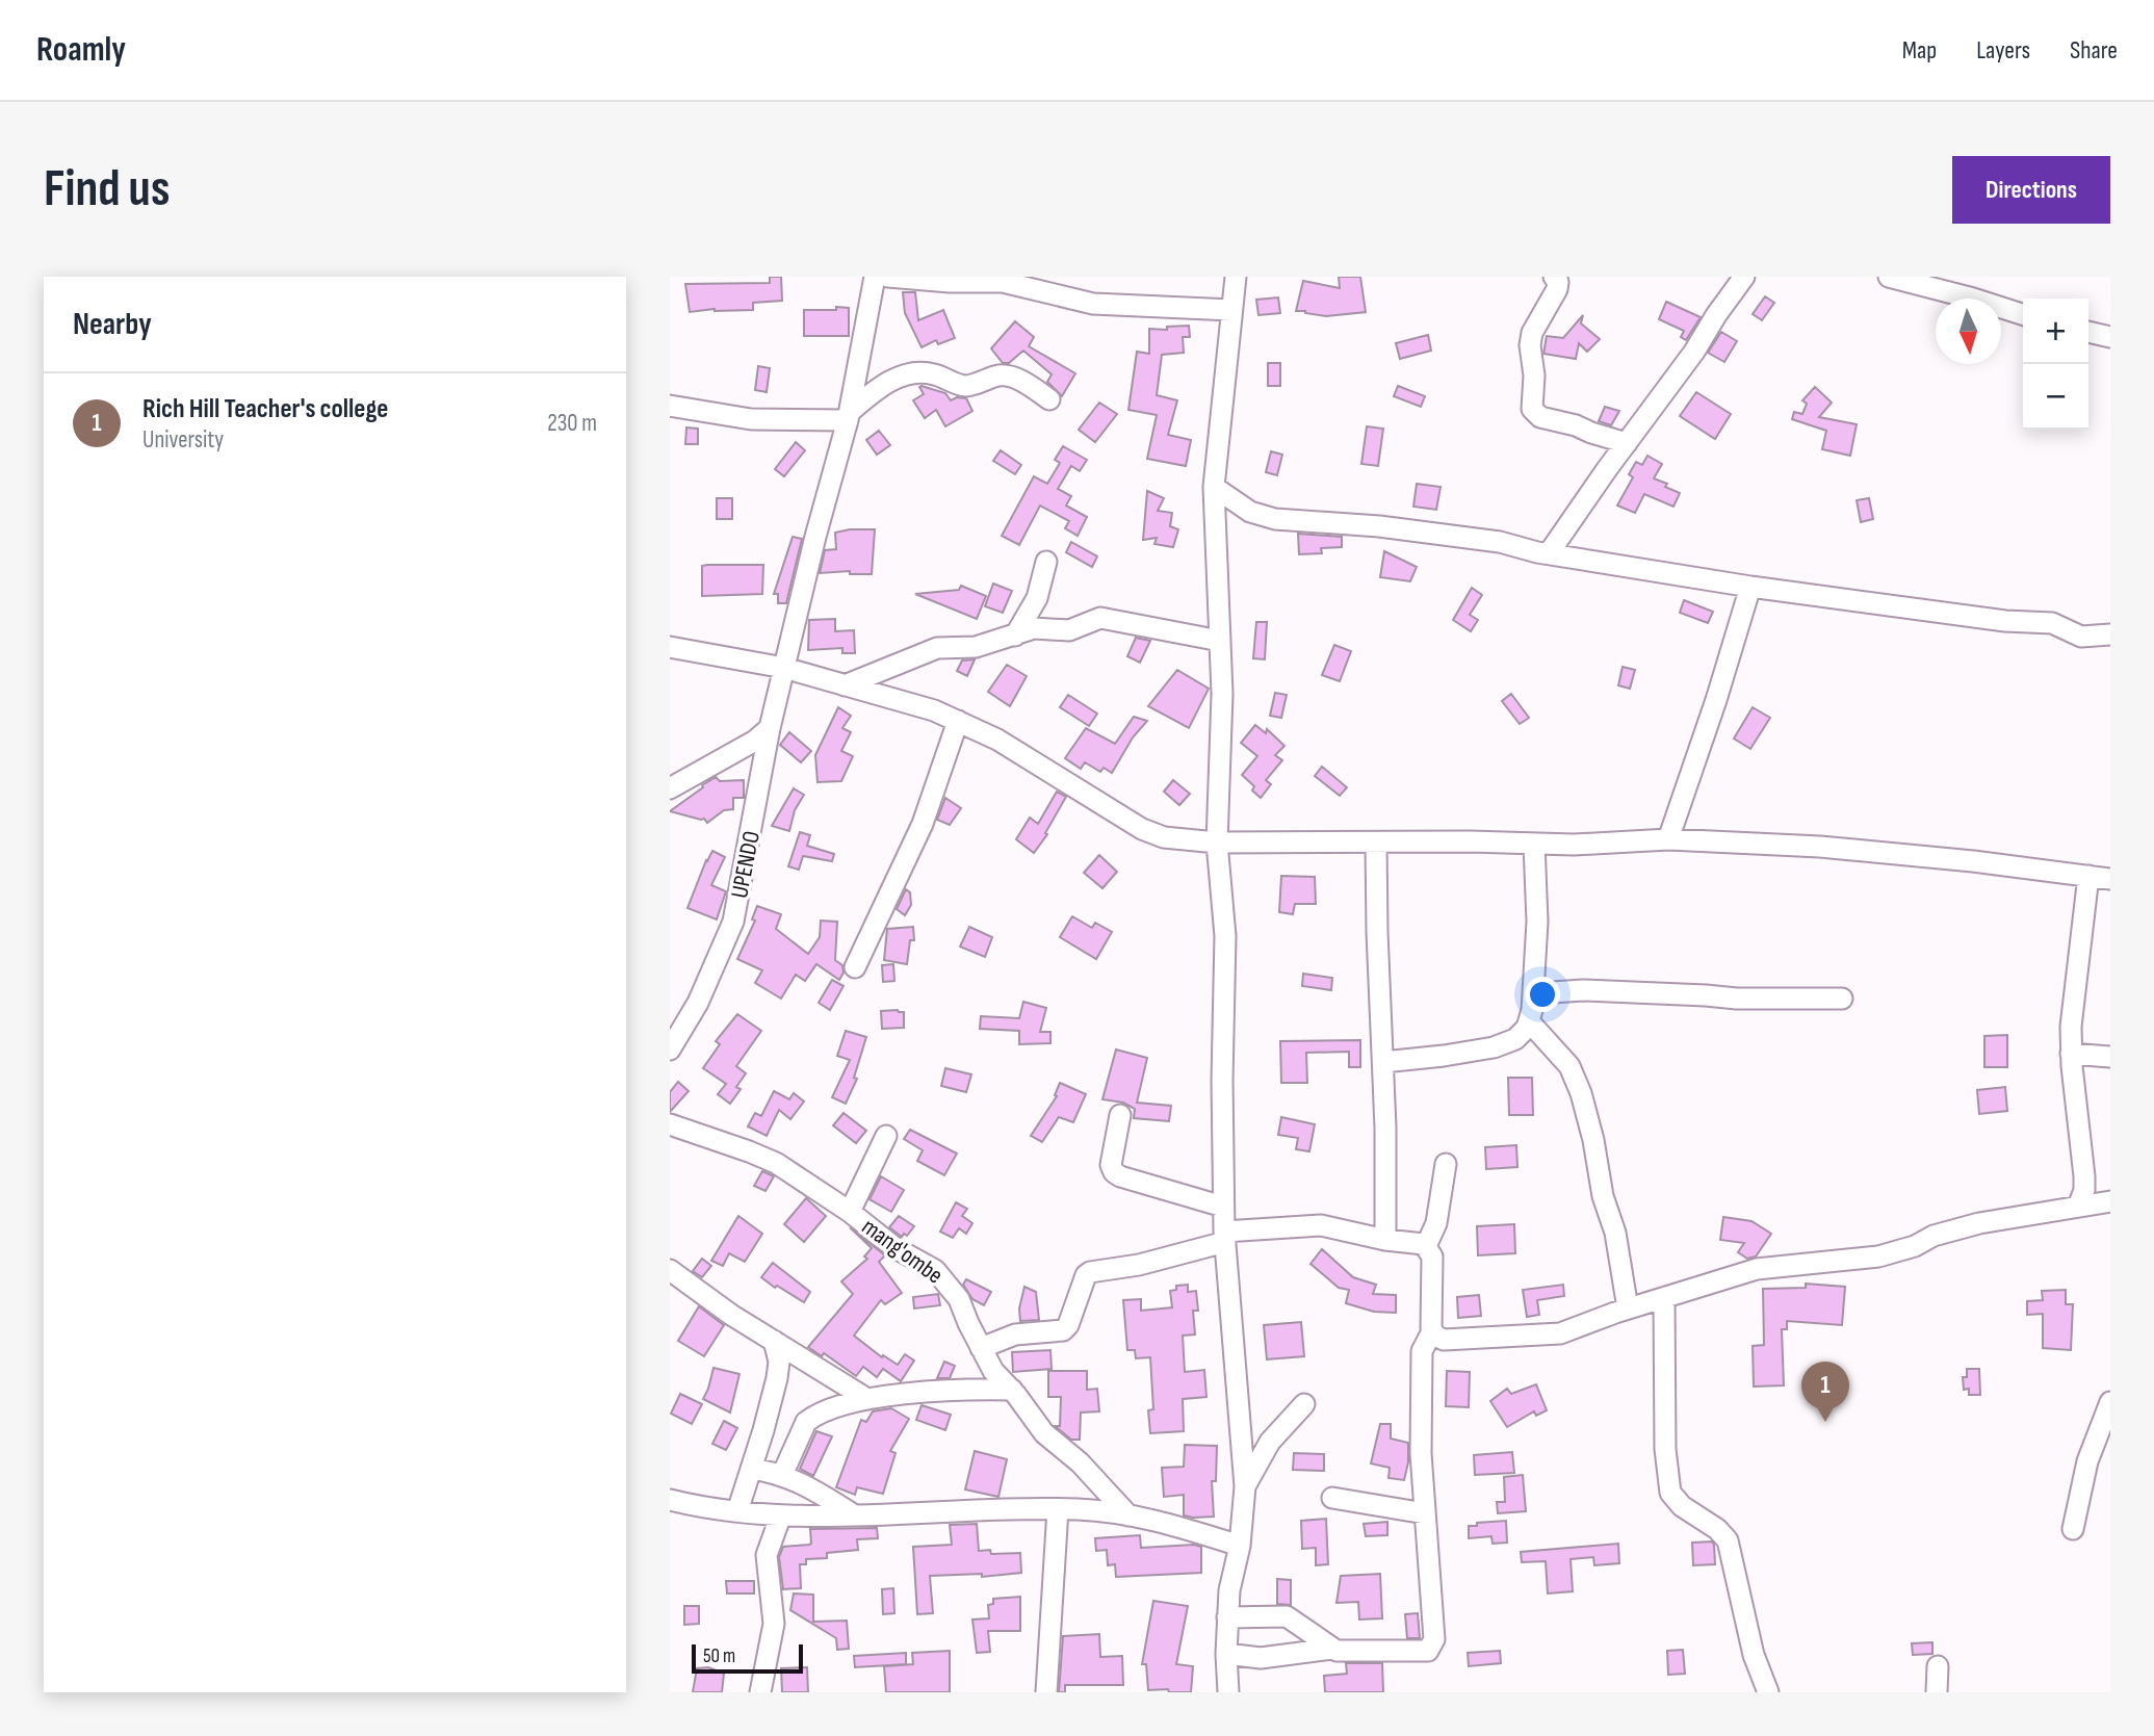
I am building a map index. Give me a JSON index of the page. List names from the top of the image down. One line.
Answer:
{"streets":{"street":["UPENDO","mang'ombe"]},"scale_bar":"50 m","north":"bottom","page":{"header":"Roamly","nav":["Map","Layers","Share"],"buttons":"Directions","title":"Find us","heading":"Nearby","map_buttons":["+","−"],"list":[{"mark":"1","name":"Rich Hill Teacher's college","note":"University","value":"230 m"}],"pins":"1","scale":"50 m"}}
